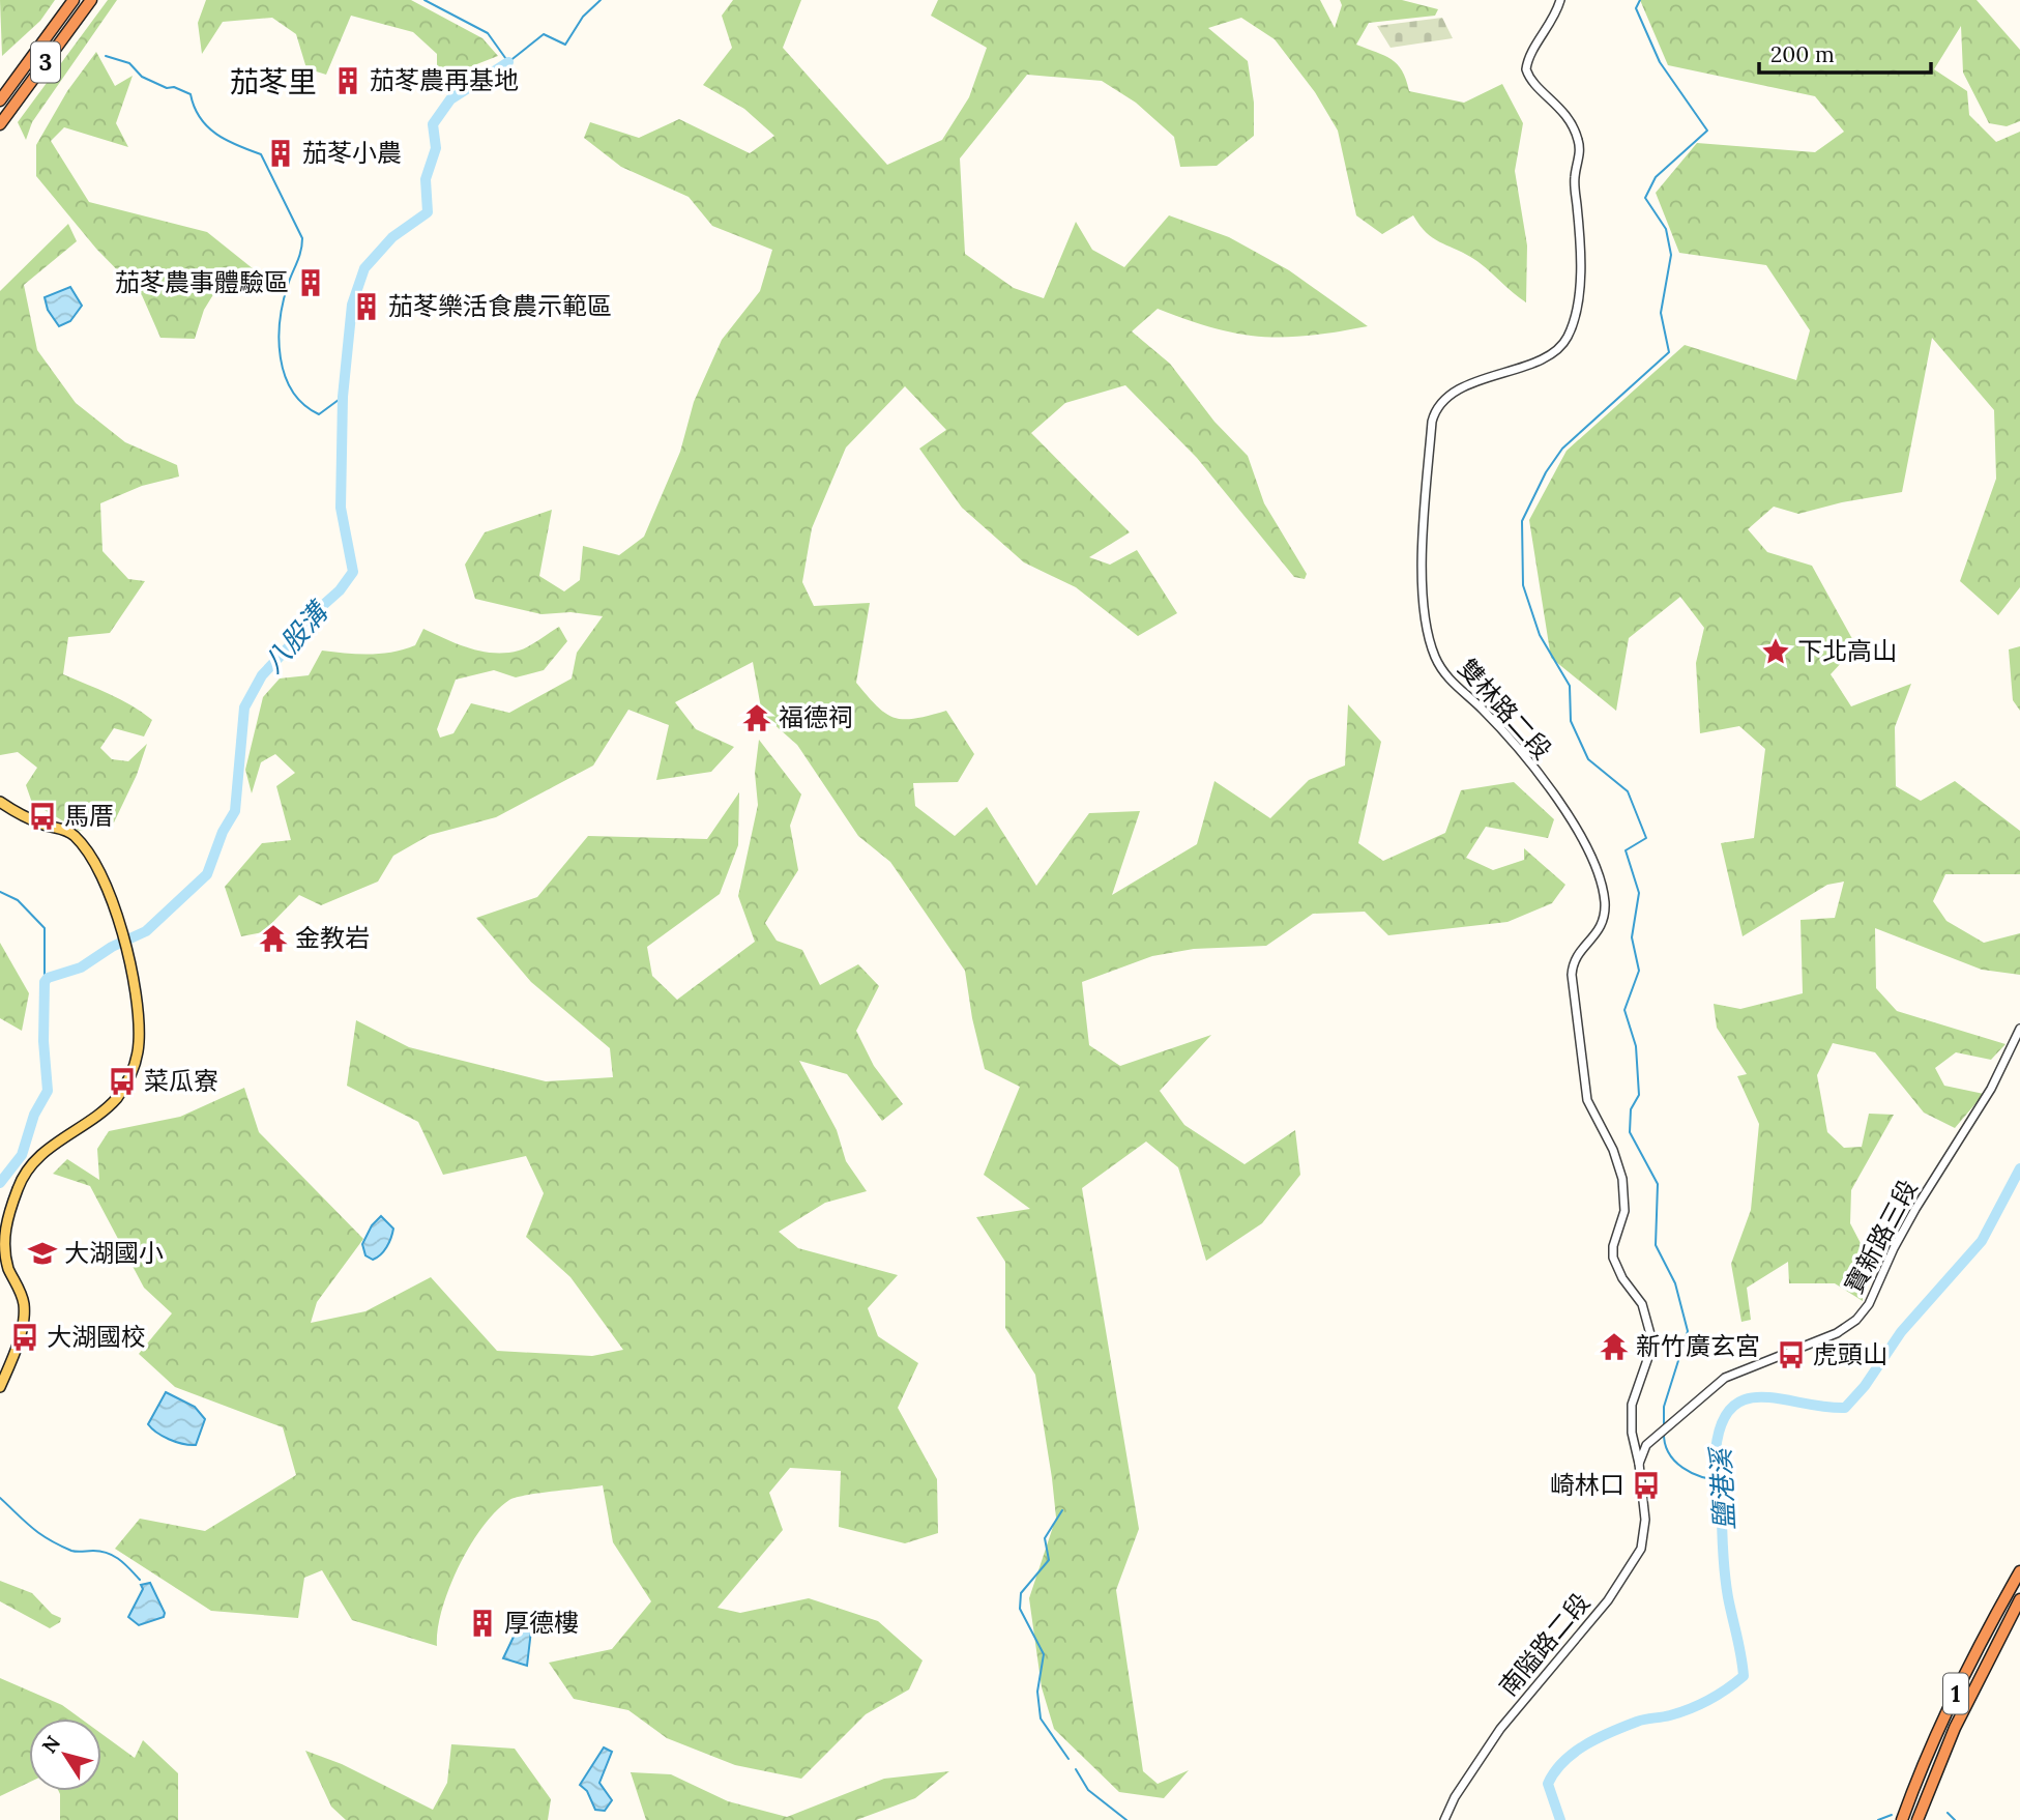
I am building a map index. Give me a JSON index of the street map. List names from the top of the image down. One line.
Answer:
{"streets":{"highway":["3","1"],"street":["雙林路二段","寶新路三段","南隘路二段"]},"crossings":[["雙林路二段","寶新路三段"],["雙林路二段","南隘路二段"],["寶新路三段","南隘路二段"]],"districts":["茄苳里"],"water":["八股溝","鹽港溪"],"places":{"building":["茄苳農再基地","茄苳小農","茄苳農事體驗區","茄苳樂活食農示範區","厚德樓"],"place":["下北高山"],"temple":["福德祠","金教岩","新竹廣玄宮"],"bus stop":["馬厝","菜瓜寮","大湖國校","虎頭山","崎林口"],"school or university":["大湖國小"]},"scale_bar":"200 m","north":"top left"}
